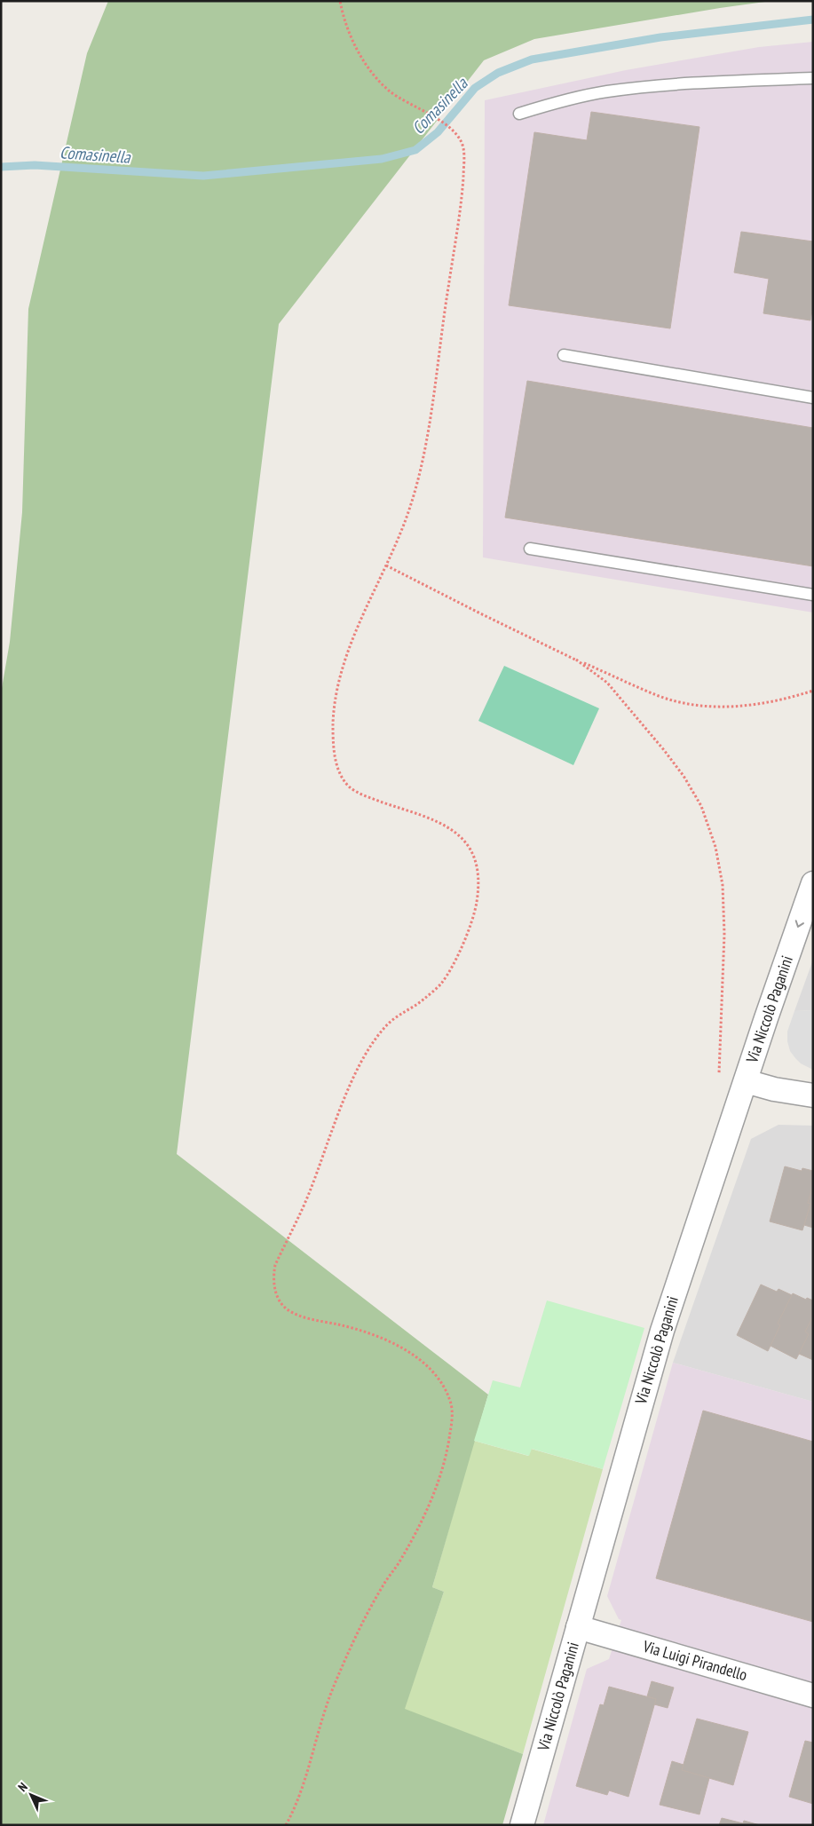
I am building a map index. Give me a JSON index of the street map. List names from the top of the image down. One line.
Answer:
{"streets":{"street":["Via Niccolò Paganini","Via Luigi Pirandello"]},"crossings":[["Via Niccolò Paganini","Via Luigi Pirandello"]],"water":["Comasinella"],"north":"top left"}
